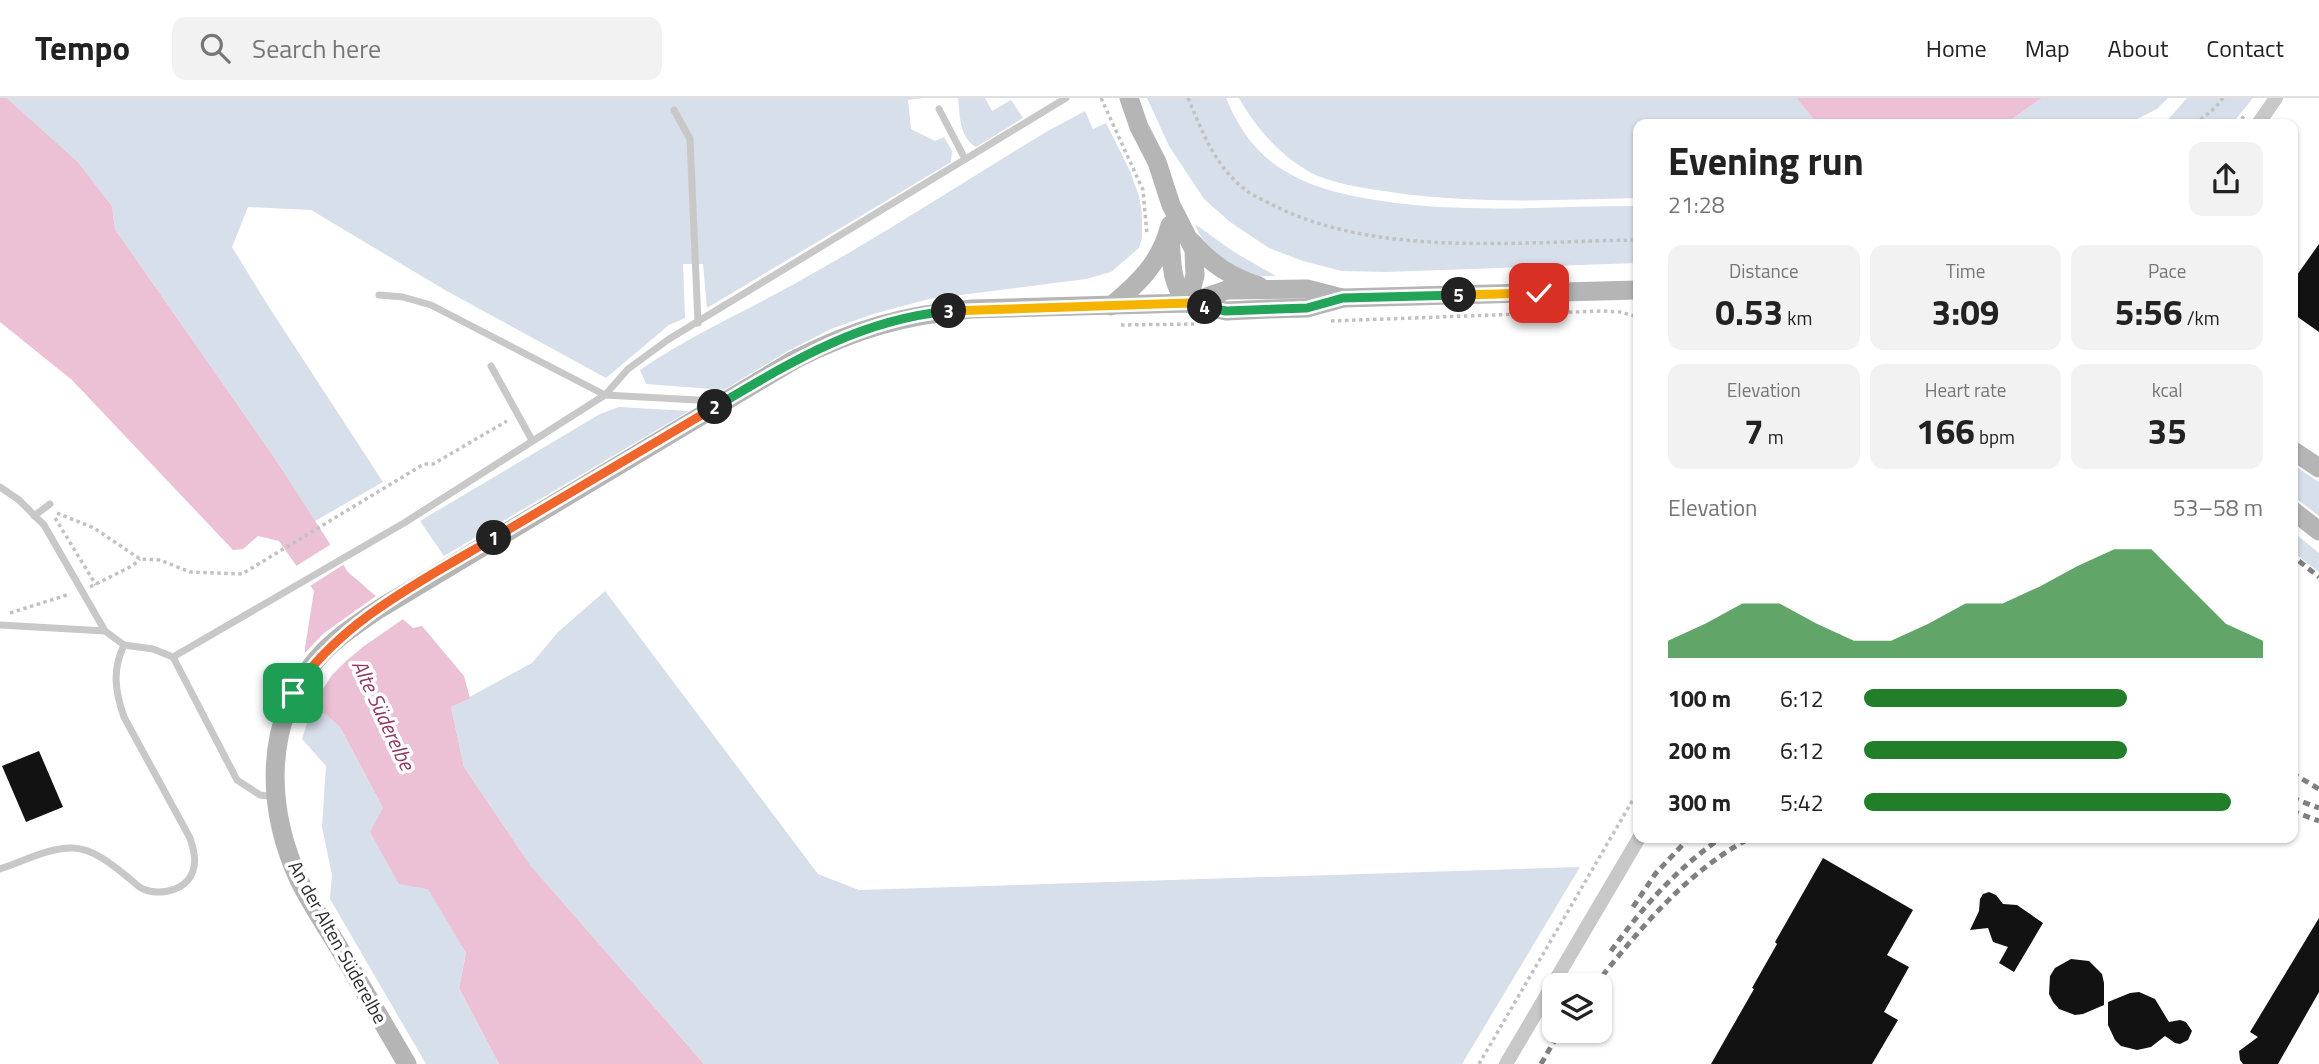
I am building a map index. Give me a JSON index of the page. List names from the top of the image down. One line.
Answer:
{"streets":{"main road":["An der Alten Süderelbe"]},"water":["Alte Süderelbe"],"page":{"header":"Tempo","search":"Search here","nav":["Home","Map","About","Contact"],"heading":["Evening run","21:28"],"stats":[["Distance","0.53 km"],["Time","3:09"],["Pace","5:56 /km"],["Elevation","7 m"],["Heart rate","166 bpm"],["kcal","35"]],"pins":["5","4","3","2","1"],"chart":["Elevation","53–58 m"],"list":[{"name":"100 m","note":"6:12"},{"name":"200 m","note":"6:12"},{"name":"300 m","note":"5:42"}]}}
